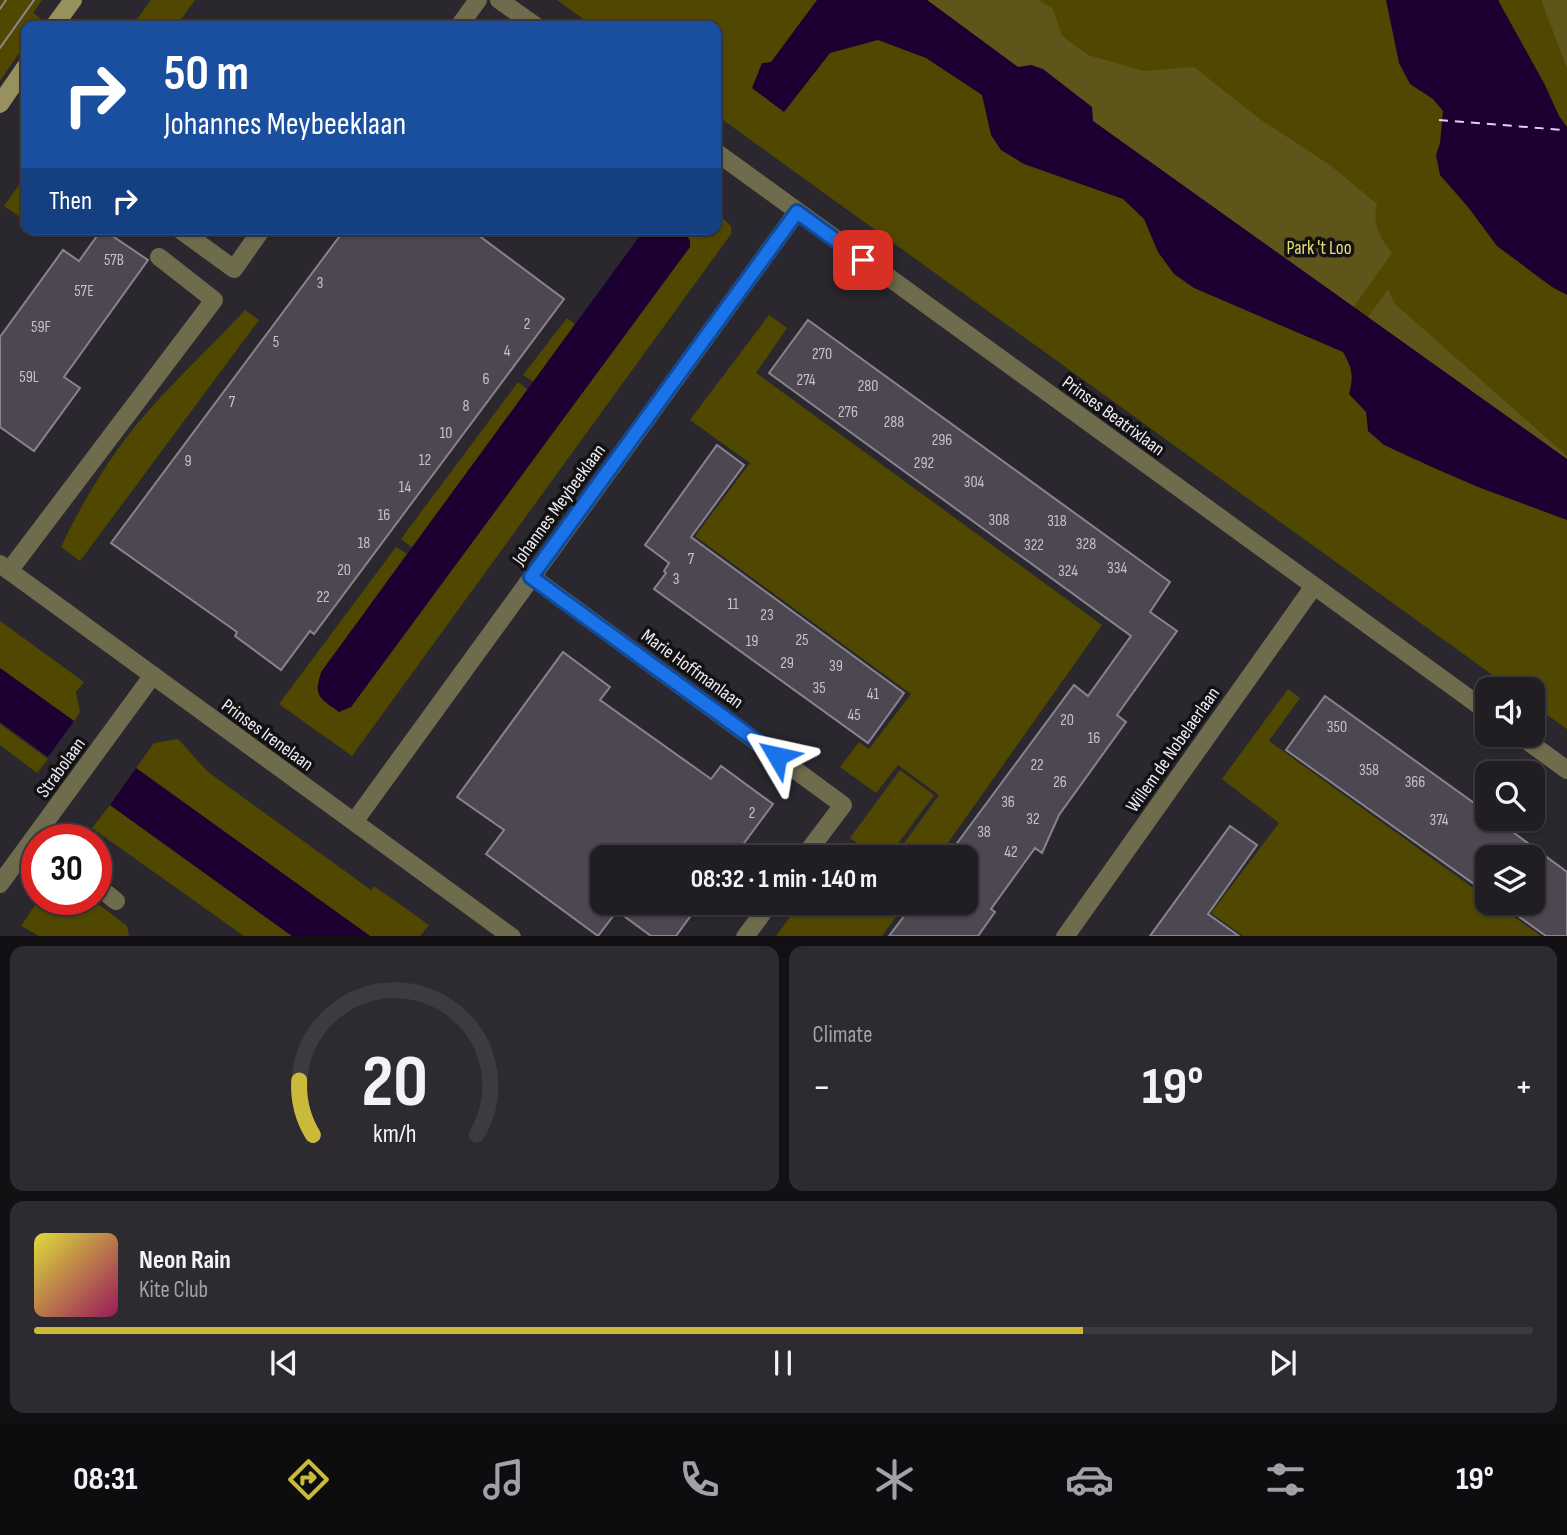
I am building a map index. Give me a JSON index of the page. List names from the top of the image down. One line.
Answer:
{"streets":{"street":["Prinses Beatrixlaan","Johannes Meybeeklaan","Marie Hoffmanlaan","Prinses Irenelaan","Willem de Nobelaerlaan","Strabolaan"]},"crossings":[["Prinses Beatrixlaan","Johannes Meybeeklaan"],["Prinses Beatrixlaan","Willem de Nobelaerlaan"],["Johannes Meybeeklaan","Marie Hoffmanlaan"],["Johannes Meybeeklaan","Prinses Irenelaan"],["Prinses Irenelaan","Strabolaan"]],"parks":["Park 't Loo"],"house_numbers":["57B","3","57E","2","59F","5","4","270","59L","6","274","280","7","8","276","288","10","296","12","9","292","304","14","16","308","318","18","328","322","7","334","20","324","3","22","11","23","25","19","29","39","35","41","45","20","350","16","22","358","26","366","36","2","32","374","38","42"],"page":{"turn":["50 m","Johannes Meybeeklaan"],"then":"Then","limit":"30","trip":"08:32 · 1 min · 140 m","tile":"Climate","heat":["−","19°","+"],"song":["Neon Rain","Kite Club"],"tabs":["08:31","19°"],"gauge":["20","km/h"]}}
